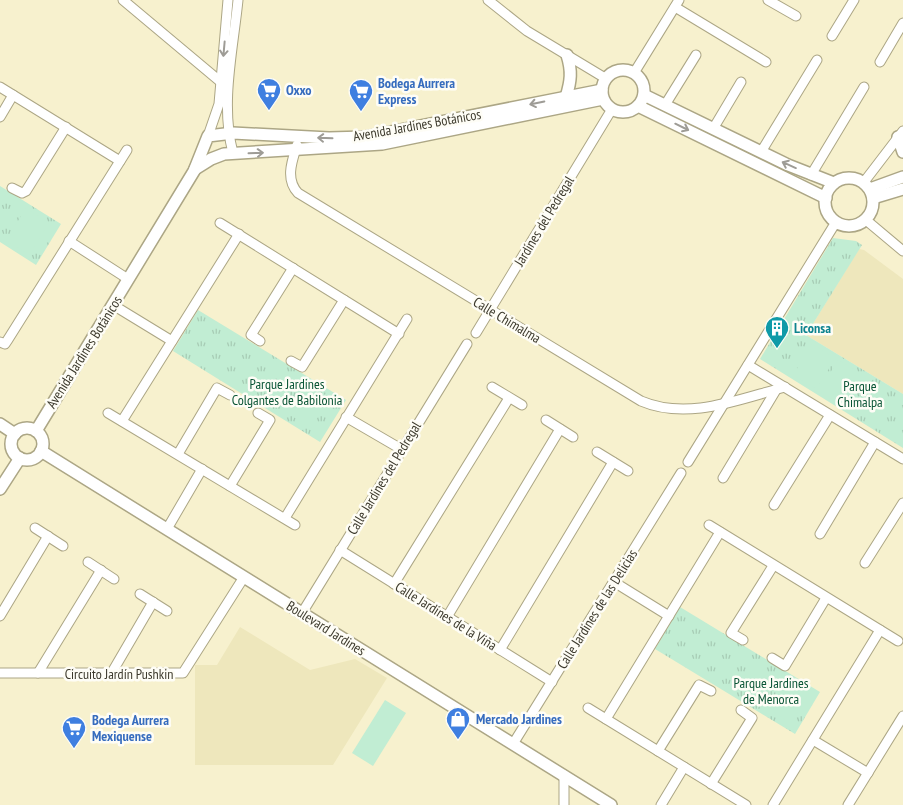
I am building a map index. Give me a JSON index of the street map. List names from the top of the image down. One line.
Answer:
{"streets":{"street":["Avenida Jardines Botánicos","Jardines del Pedregal","Calle Chimalma","Calle Jardines del Pedregal","Calle Jardines de las Delicias","Calle Jardines de la Viña","Boulevard Jardines","Circuito Jardín Pushkin"]},"crossings":[["Avenida Jardines Botánicos","Jardines del Pedregal"],["Avenida Jardines Botánicos","Calle Chimalma"],["Avenida Jardines Botánicos","Boulevard Jardines"],["Jardines del Pedregal","Calle Chimalma"],["Calle Jardines del Pedregal","Calle Jardines de la Viña"],["Calle Jardines del Pedregal","Boulevard Jardines"],["Calle Jardines de las Delicias","Calle Jardines de la Viña"],["Calle Jardines de las Delicias","Boulevard Jardines"],["Boulevard Jardines","Circuito Jardín Pushkin"]],"parks":["Parque Jardines Colgantes de Babilonia","Parque Chimalpa","Parque Jardines de Menorca"],"places":{"supermarket":["Oxxo","Bodega Aurrera Express","Bodega Aurrera Mexiquense"],"building":["Liconsa"],"shop":["Mercado Jardines"]}}
